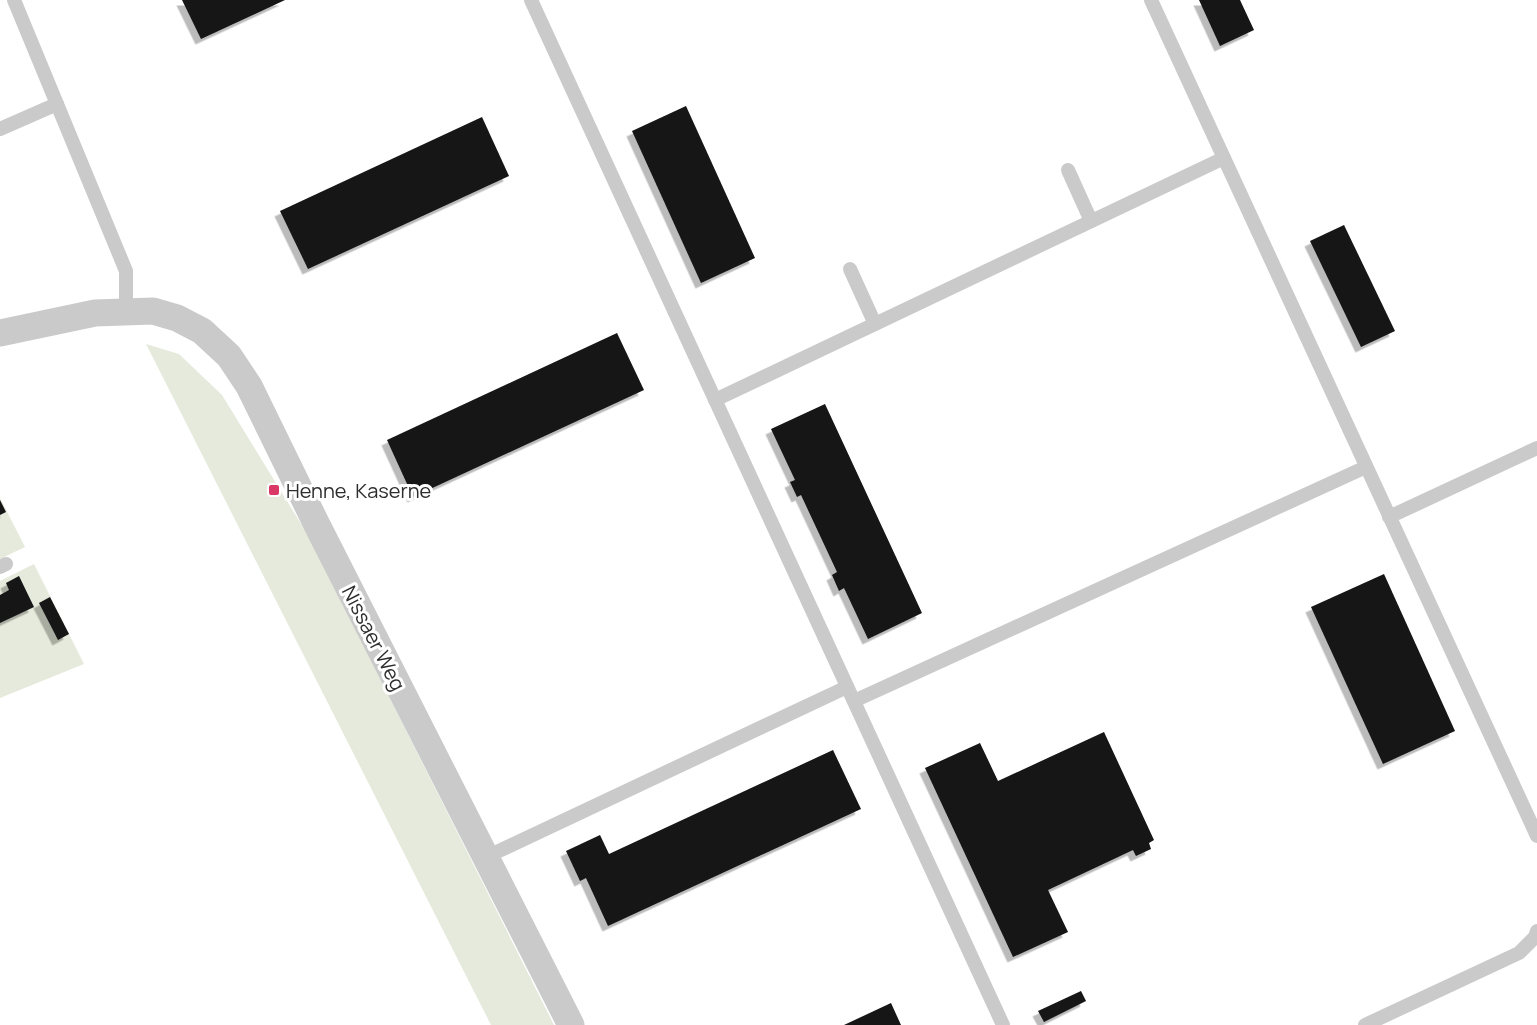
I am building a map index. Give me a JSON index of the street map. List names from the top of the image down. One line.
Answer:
{"streets":{"street":["Nissaer Weg"]},"places":{"transit":["Henne, Kaserne"]}}
